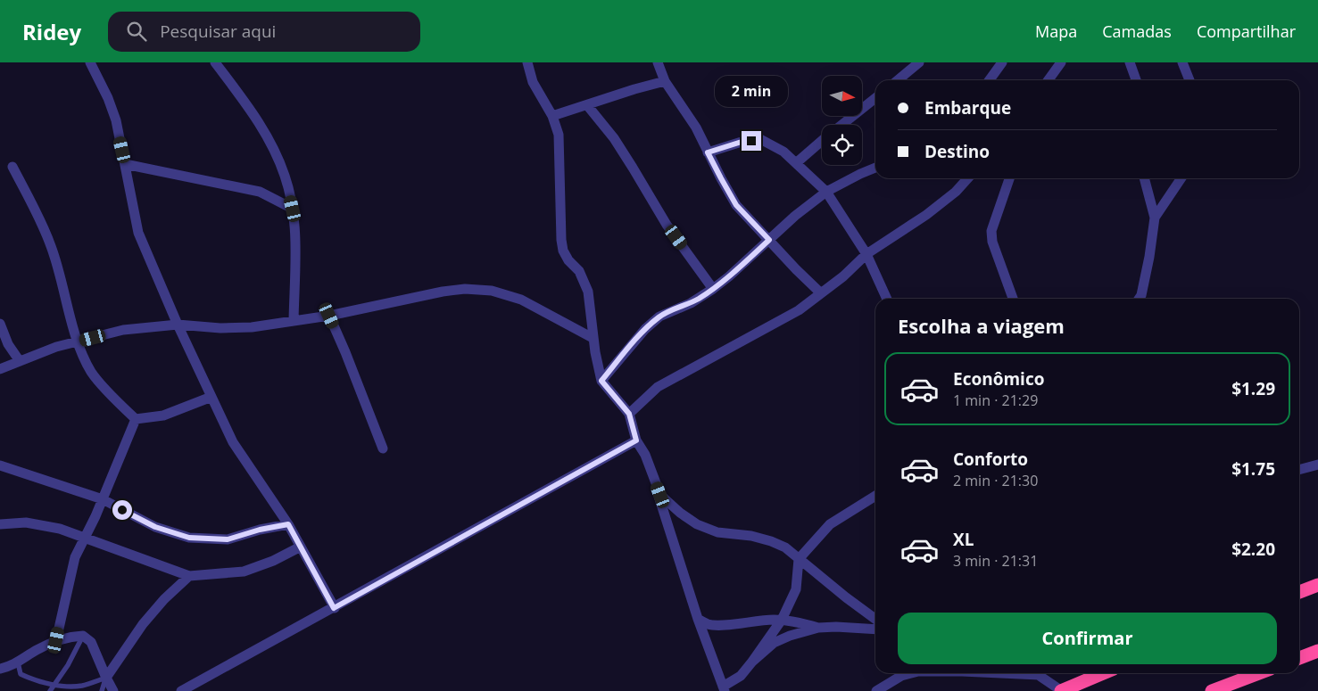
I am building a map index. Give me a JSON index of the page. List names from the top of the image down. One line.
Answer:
{"north":"right","page":{"header":"Ridey","search":"Pesquisar aqui","nav":["Mapa","Camadas","Compartilhar"],"bubble":"2 min","banner":["Embarque","Destino"],"heading":"Escolha a viagem","list":[{"name":"Econômico","note":"1 min · 21:29","value":"$1.29"},{"name":"Conforto","note":"2 min · 21:30","value":"$1.75"},{"name":"XL","note":"3 min · 21:31","value":"$2.20"}],"buttons":"Confirmar"}}
